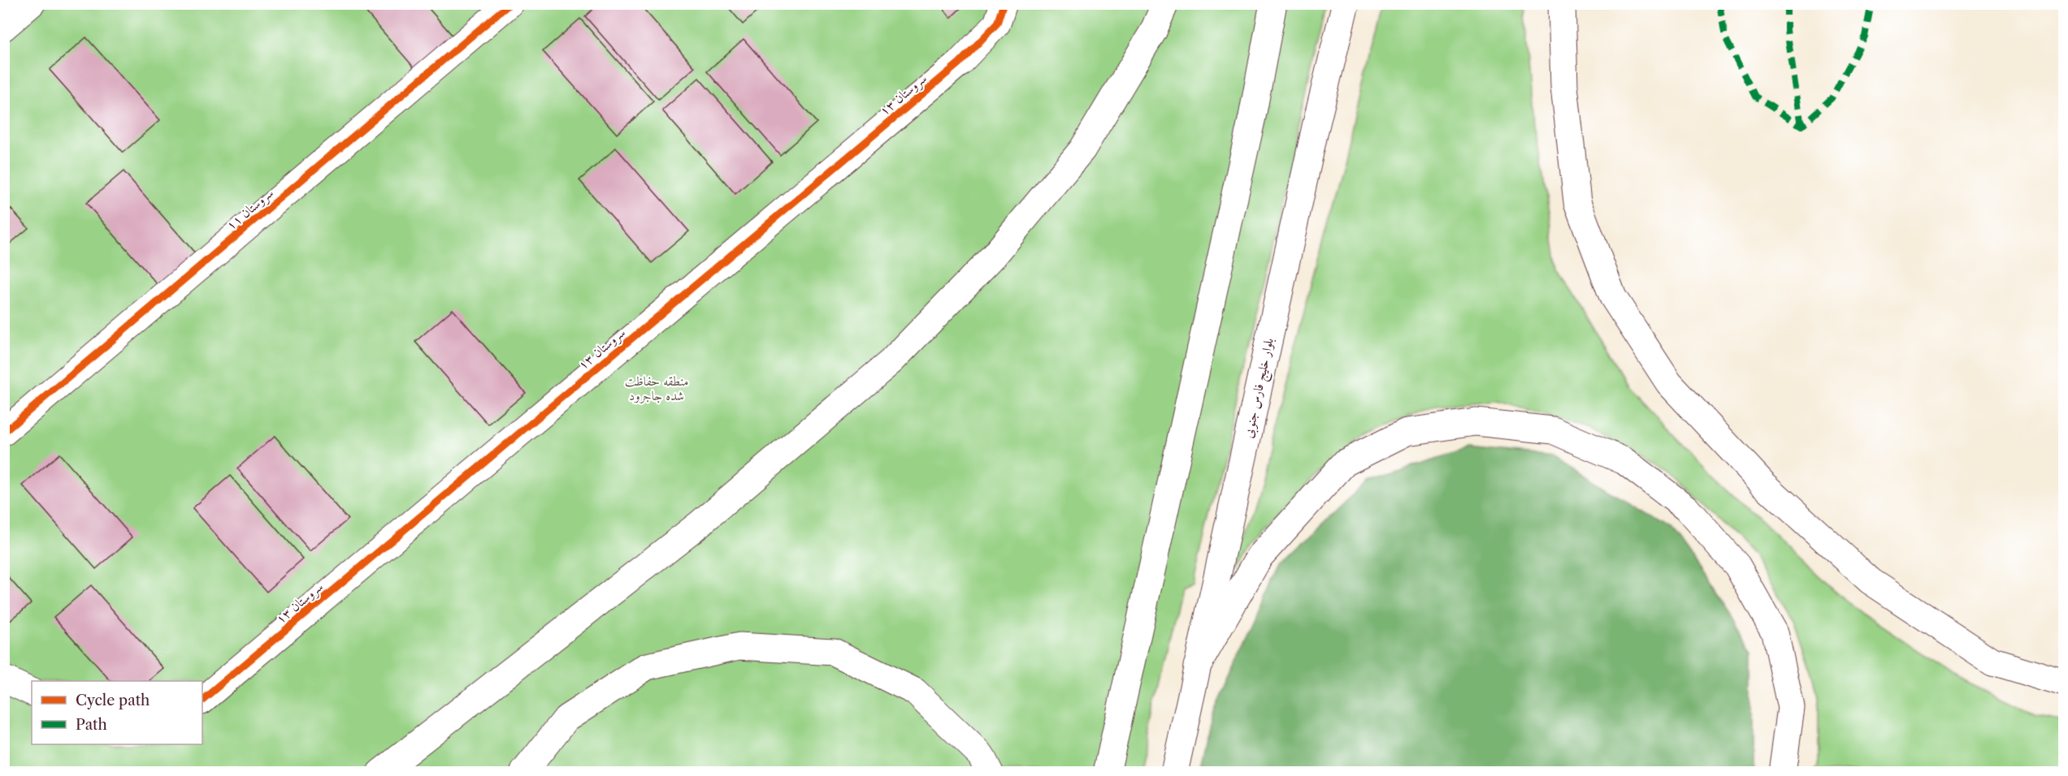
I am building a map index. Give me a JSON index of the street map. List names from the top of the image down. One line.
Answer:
{"streets":{"main road":["سروستان ۱۳","سروستان ۱۱","بلوار خلیج فارس جنوبی"]},"parks":["منطقه حفاظت شده جاجرود"],"legend":["Cycle path","Path"]}
